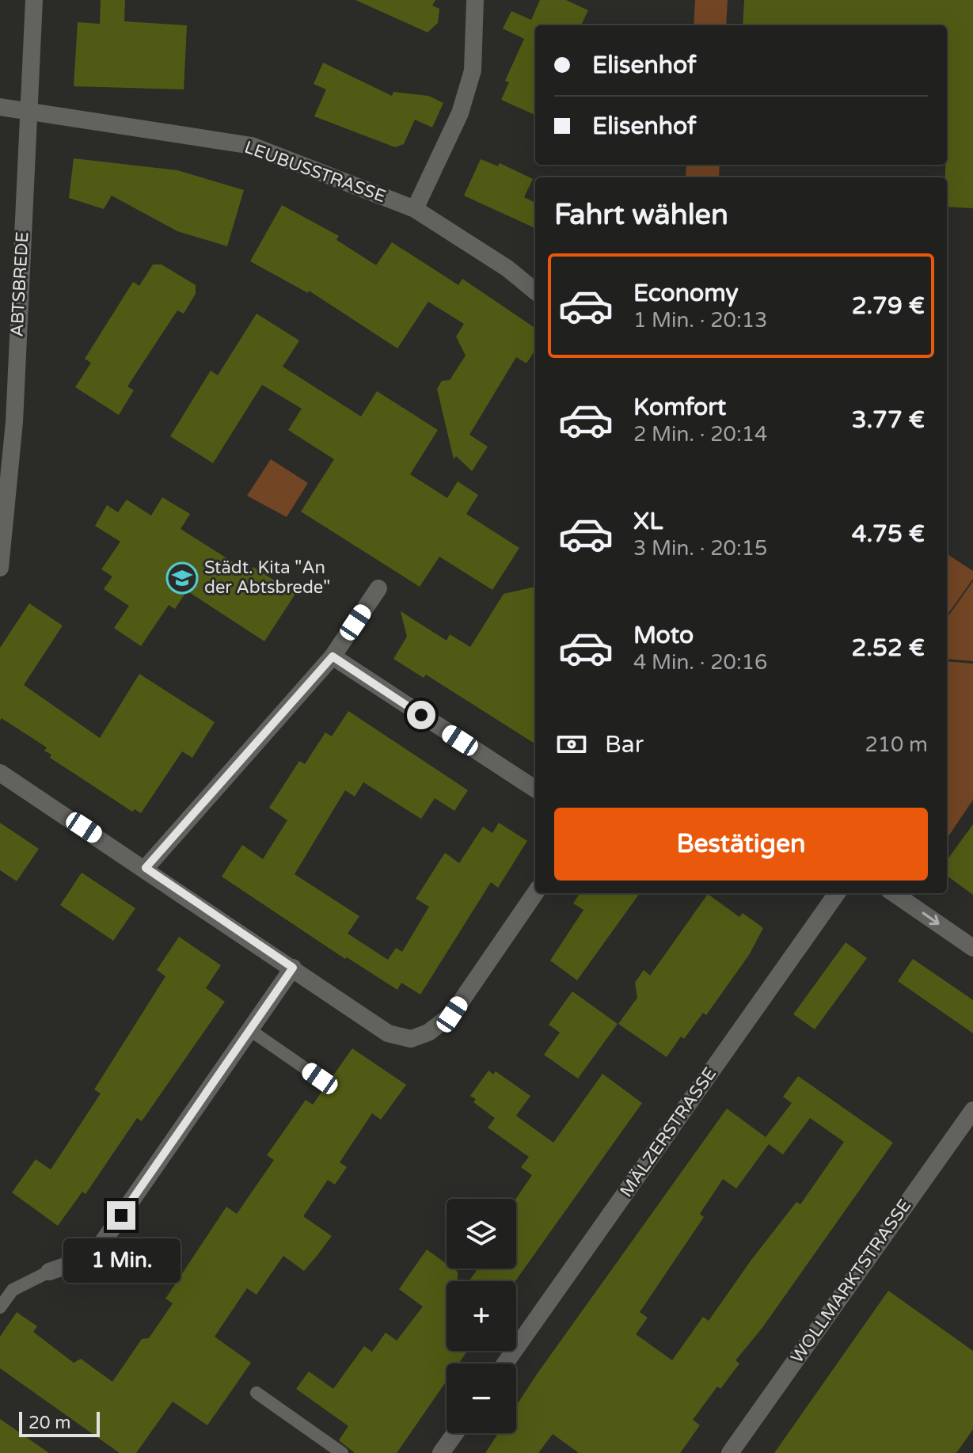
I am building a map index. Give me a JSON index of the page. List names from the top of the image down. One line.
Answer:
{"streets":{"street":["LEUBUSSTRASSE","ABTSBREDE","MÄLZERSTRASSE","WOLLMARKTSTRASSE"]},"crossings":[["LEUBUSSTRASSE","ABTSBREDE"]],"places":{"school or university":["Städt. Kita \"An der Abtsbrede\""]},"scale_bar":"20 m","page":{"banner":["Elisenhof","Elisenhof"],"heading":"Fahrt wählen","list":[{"name":"Economy","note":"1 Min. · 20:13","value":"2.79 €"},{"name":"Komfort","note":"2 Min. · 20:14","value":"3.77 €"},{"name":"XL","note":"3 Min. · 20:15","value":"4.75 €"},{"name":"Moto","note":"4 Min. · 20:16","value":"2.52 €"}],"pay":["Bar","210 m"],"buttons":"Bestätigen","map_buttons":["+","−"],"bubble":"1 Min.","scale":"20 m"}}
